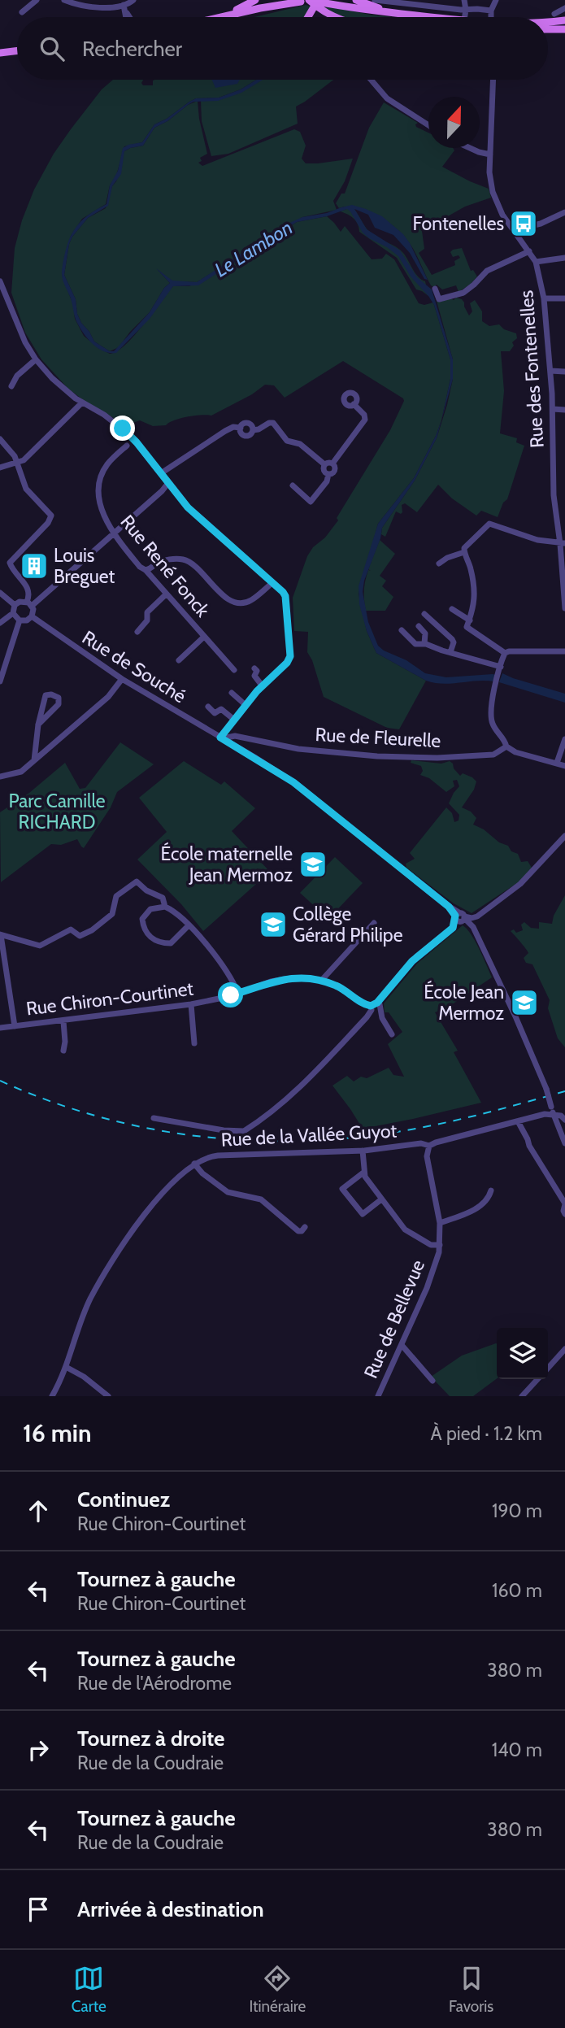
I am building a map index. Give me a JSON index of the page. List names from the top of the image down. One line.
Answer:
{"streets":{"street":["Rue des Fontenelles","Rue René Fonck","Rue de Souché","Rue de Fleurelle","Rue Chiron-Courtinet","Rue de la Vallée Guyot","Rue de Bellevue"]},"crossings":[["Rue de Souché","Rue de Fleurelle"],["Rue de la Vallée Guyot","Rue de Bellevue"]],"water":["Le Lambon"],"parks":["Parc Camille RICHARD"],"places":{"bus stop":["Fontenelles"],"building":["Louis Breguet"],"school or university":["École maternelle Jean Mermoz","Collège Gérard Philipe","École Jean Mermoz"]},"north":"top","page":{"search":"Rechercher","heading":["16 min","À pied · 1.2 km"],"list":[["Continuez","Rue Chiron-Courtinet","190 m"],["Tournez à gauche","Rue Chiron-Courtinet","160 m"],["Tournez à gauche","Rue de l'Aérodrome","380 m"],["Tournez à droite","Rue de la Coudraie","140 m"],["Tournez à gauche","Rue de la Coudraie","380 m"],"Arrivée à destination"],"nav":["Carte","Itinéraire","Favoris"]}}
